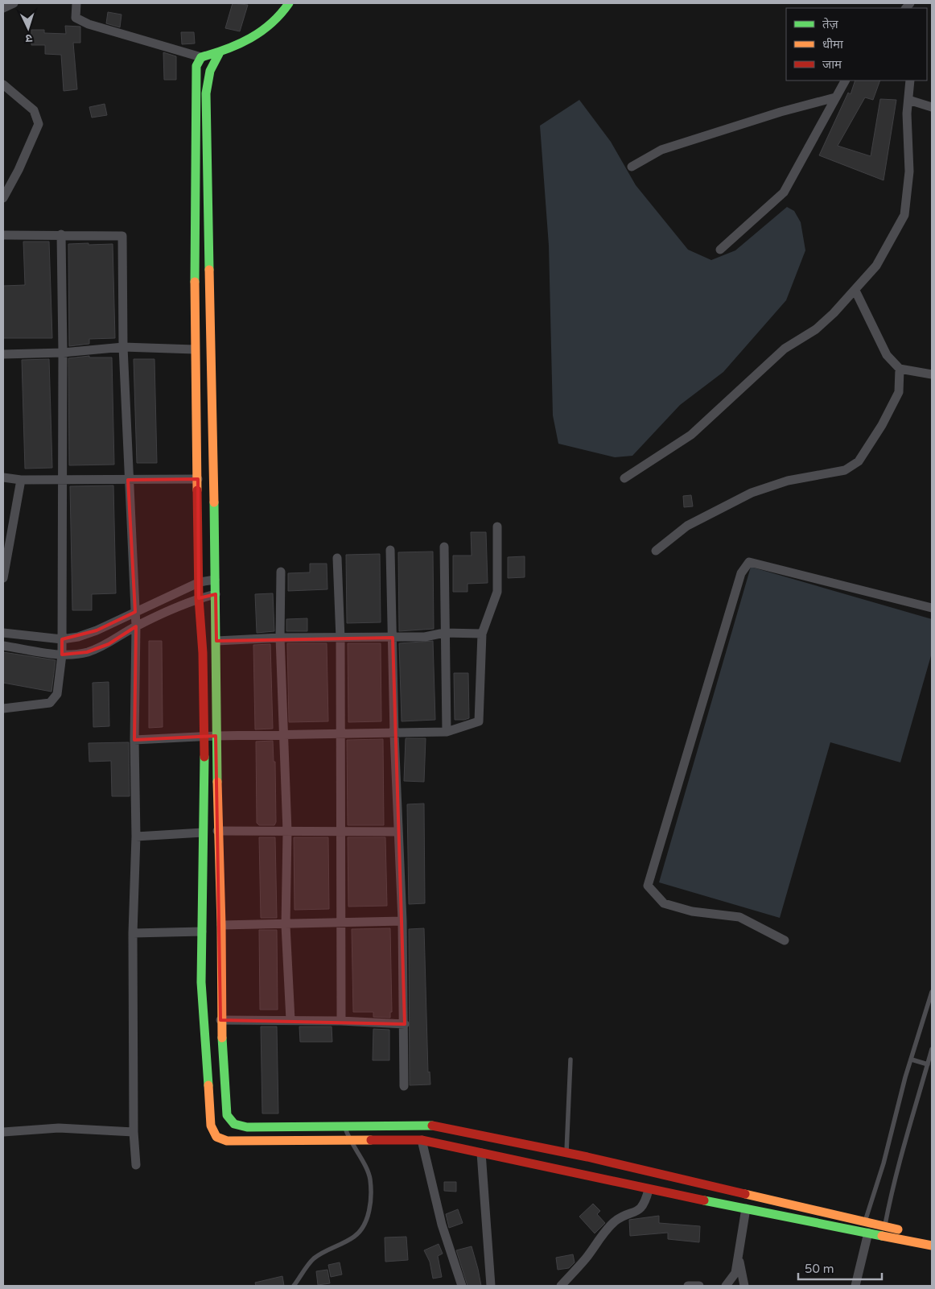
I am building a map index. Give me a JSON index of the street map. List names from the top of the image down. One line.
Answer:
{"legend":["तेज़","धीमा","जाम"],"scale_bar":"50 m","north":"bottom"}
